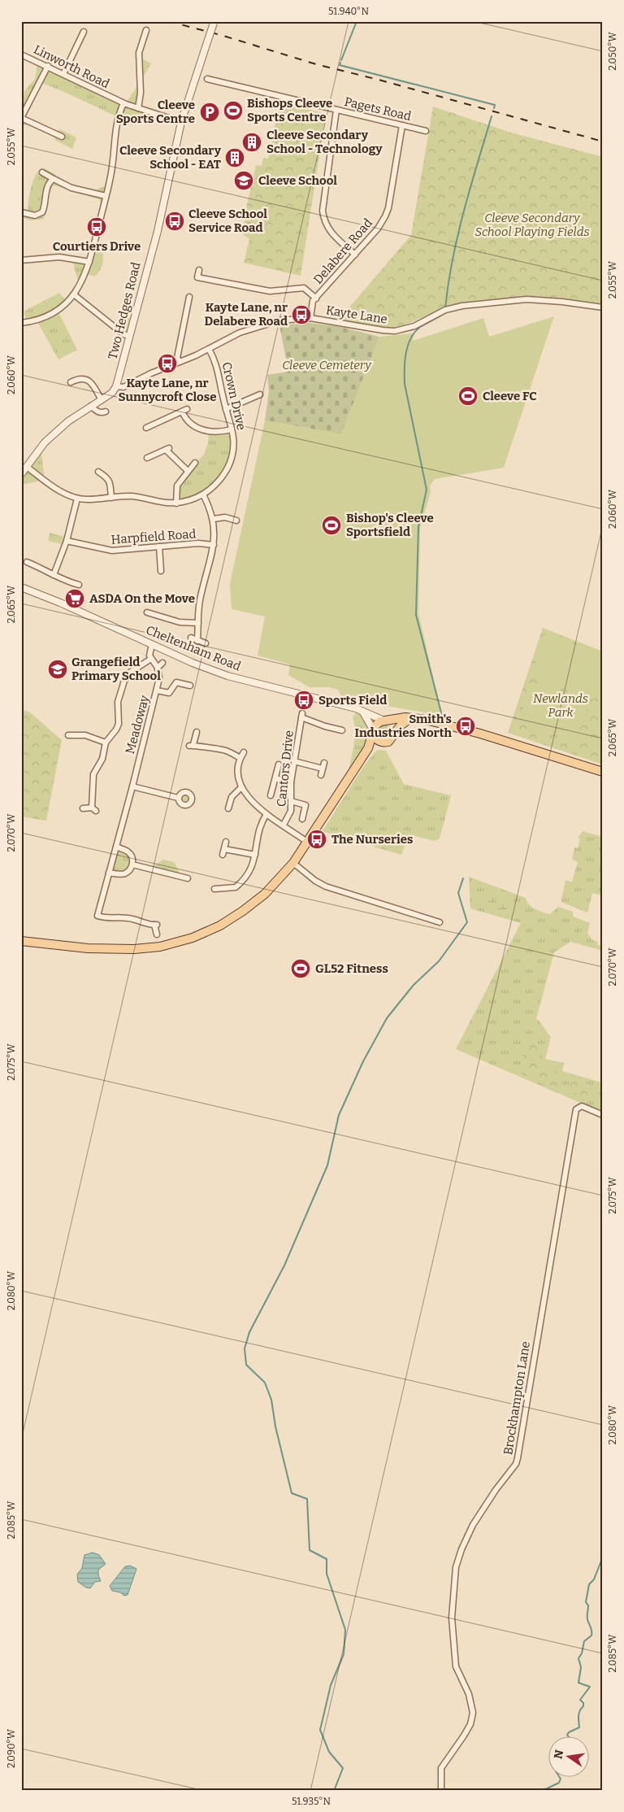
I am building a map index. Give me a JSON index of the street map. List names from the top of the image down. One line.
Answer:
{"streets":{"street":["Linworth Road","Pagets Road","Delabere Road","Two Hedges Road","Kayte Lane","Crown Drive","Harpfield Road","Cheltenham Road","Meadoway","Cantors Drive","Brockhampton Lane"]},"crossings":[["Linworth Road","Two Hedges Road"],["Pagets Road","Delabere Road"],["Delabere Road","Kayte Lane"],["Two Hedges Road","Kayte Lane"],["Kayte Lane","Crown Drive"]],"parks":["Cleeve Secondary School Playing Fields","Cleeve Cemetery","Newlands Park"],"places":{"sports":["Bishops Cleeve Sports Centre","Cleeve FC","Bishop's Cleeve Sportsfield","GL52 Fitness"],"parking":["Cleeve Sports Centre"],"building":["Cleeve Secondary School - Technology","Cleeve Secondary School - EAT"],"school or university":["Cleeve School","Grangefield Primary School"],"bus stop":["Cleeve School Service Road","Courtiers Drive","Kayte Lane, nr Delabere Road","Kayte Lane, nr Sunnycroft Close","Sports Field","Smith's Industries North","The Nurseries"],"supermarket":["ASDA On the Move"]},"north":"left","coordinates":["51.940°N","2.050°W","2.055°W","2.060°W","2.065°W","2.070°W","2.075°W","2.080°W","2.085°W","2.090°W","51.935°N"]}
